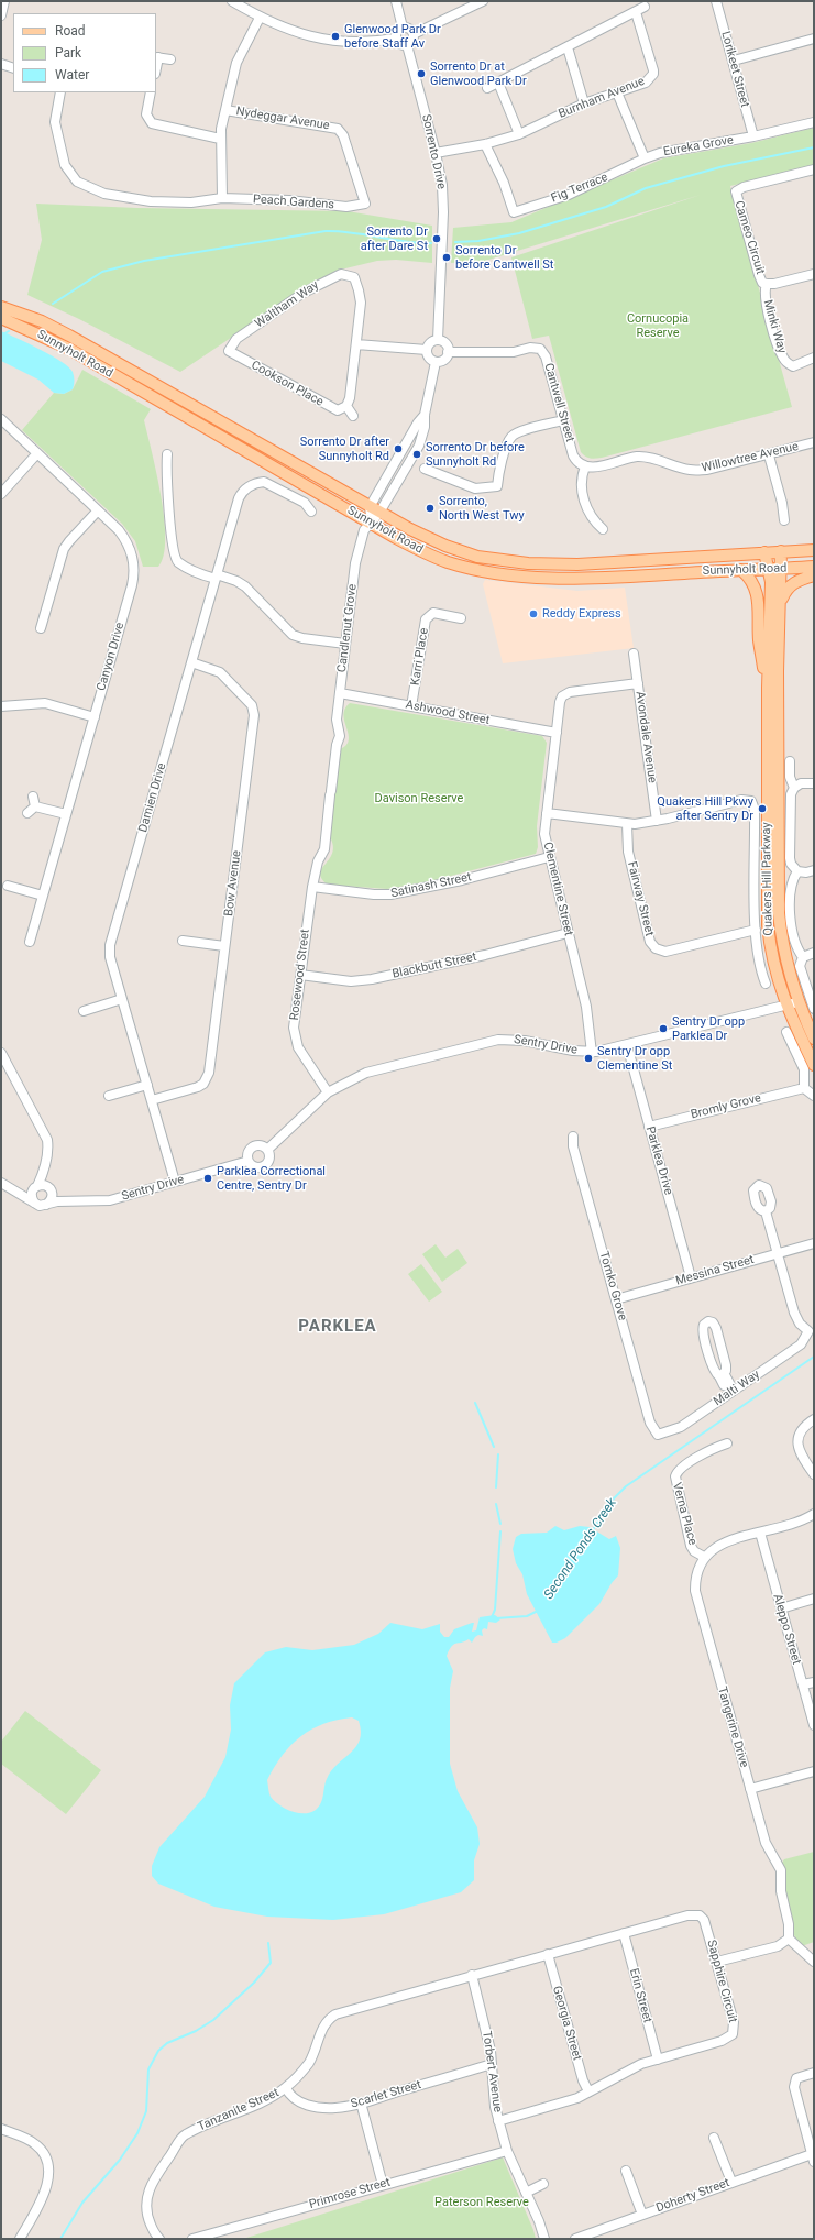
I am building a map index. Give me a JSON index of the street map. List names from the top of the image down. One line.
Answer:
{"streets":{"main road":["Sunnyholt Road","Quakers Hill Parkway"],"street":["Lorikeet Street","Burnham Avenue","Nydeggar Avenue","Eureka Grove","Sorrento Drive","Fig Terrace","Peach Gardens","Cameo Circuit","Waltham Way","Minki Way","Cookson Place","Cantwell Street","Willowtree Avenue","Candlenut Grove","Canyon Drive","Karri Place","Ashwood Street","Avondale Avenue","Damien Drive","Bow Avenue","Satinash Street","Clementine Street","Fairway Street","Blackbutt Street","Rosewood Street","Sentry Drive","Bromly Grove","Parklea Drive","Messina Street","Tomko Grove","Malti Way","Verna Place","Aleppo Street","Tangerine Drive","Sapphire Circuit","Erin Street","Georgia Street","Torbert Avenue","Scarlet Street","Tanzanite Street","Primrose Street","Doherty Street"]},"crossings":[["Lorikeet Street","Eureka Grove"],["Burnham Avenue","Sorrento Drive"],["Burnham Avenue","Fig Terrace"],["Nydeggar Avenue","Peach Gardens"],["Eureka Grove","Fig Terrace"],["Sorrento Drive","Cantwell Street"],["Cameo Circuit","Minki Way"],["Waltham Way","Cookson Place"],["Sunnyholt Road","Candlenut Grove"],["Sunnyholt Road","Quakers Hill Parkway"],["Cantwell Street","Willowtree Avenue"],["Candlenut Grove","Ashwood Street"],["Candlenut Grove","Rosewood Street"],["Karri Place","Ashwood Street"],["Ashwood Street","Clementine Street"],["Avondale Avenue","Clementine Street"],["Damien Drive","Bow Avenue"],["Damien Drive","Sentry Drive"],["Quakers Hill Parkway","Sentry Drive"],["Satinash Street","Clementine Street"],["Satinash Street","Rosewood Street"],["Clementine Street","Blackbutt Street"],["Clementine Street","Sentry Drive"],["Blackbutt Street","Rosewood Street"],["Rosewood Street","Sentry Drive"],["Sentry Drive","Parklea Drive"],["Bromly Grove","Parklea Drive"],["Parklea Drive","Messina Street"],["Messina Street","Tomko Grove"],["Messina Street","Malti Way"],["Tomko Grove","Malti Way"],["Verna Place","Tangerine Drive"],["Sapphire Circuit","Erin Street"],["Sapphire Circuit","Georgia Street"],["Sapphire Circuit","Torbert Avenue"],["Sapphire Circuit","Tanzanite Street"],["Torbert Avenue","Scarlet Street"],["Torbert Avenue","Tanzanite Street"],["Torbert Avenue","Primrose Street"],["Scarlet Street","Tanzanite Street"]],"districts":["PARKLEA"],"water":["Second Ponds Creek"],"parks":["Cornucopia Reserve","Davison Reserve","Paterson Reserve"],"places":["Glenwood Park Dr before Staff Av","Sorrento Dr at Glenwood Park Dr","Sorrento Dr after Dare St","Sorrento Dr before Cantwell St","Sorrento Dr after Sunnyholt Rd","Sorrento Dr before Sunnyholt Rd","Sorrento, North West Twy","Reddy Express","Quakers Hill Pkwy after Sentry Dr","Sentry Dr opp Parklea Dr","Sentry Dr opp Clementine St","Parklea Correctional Centre, Sentry Dr"],"legend":["Road","Park","Water"]}
